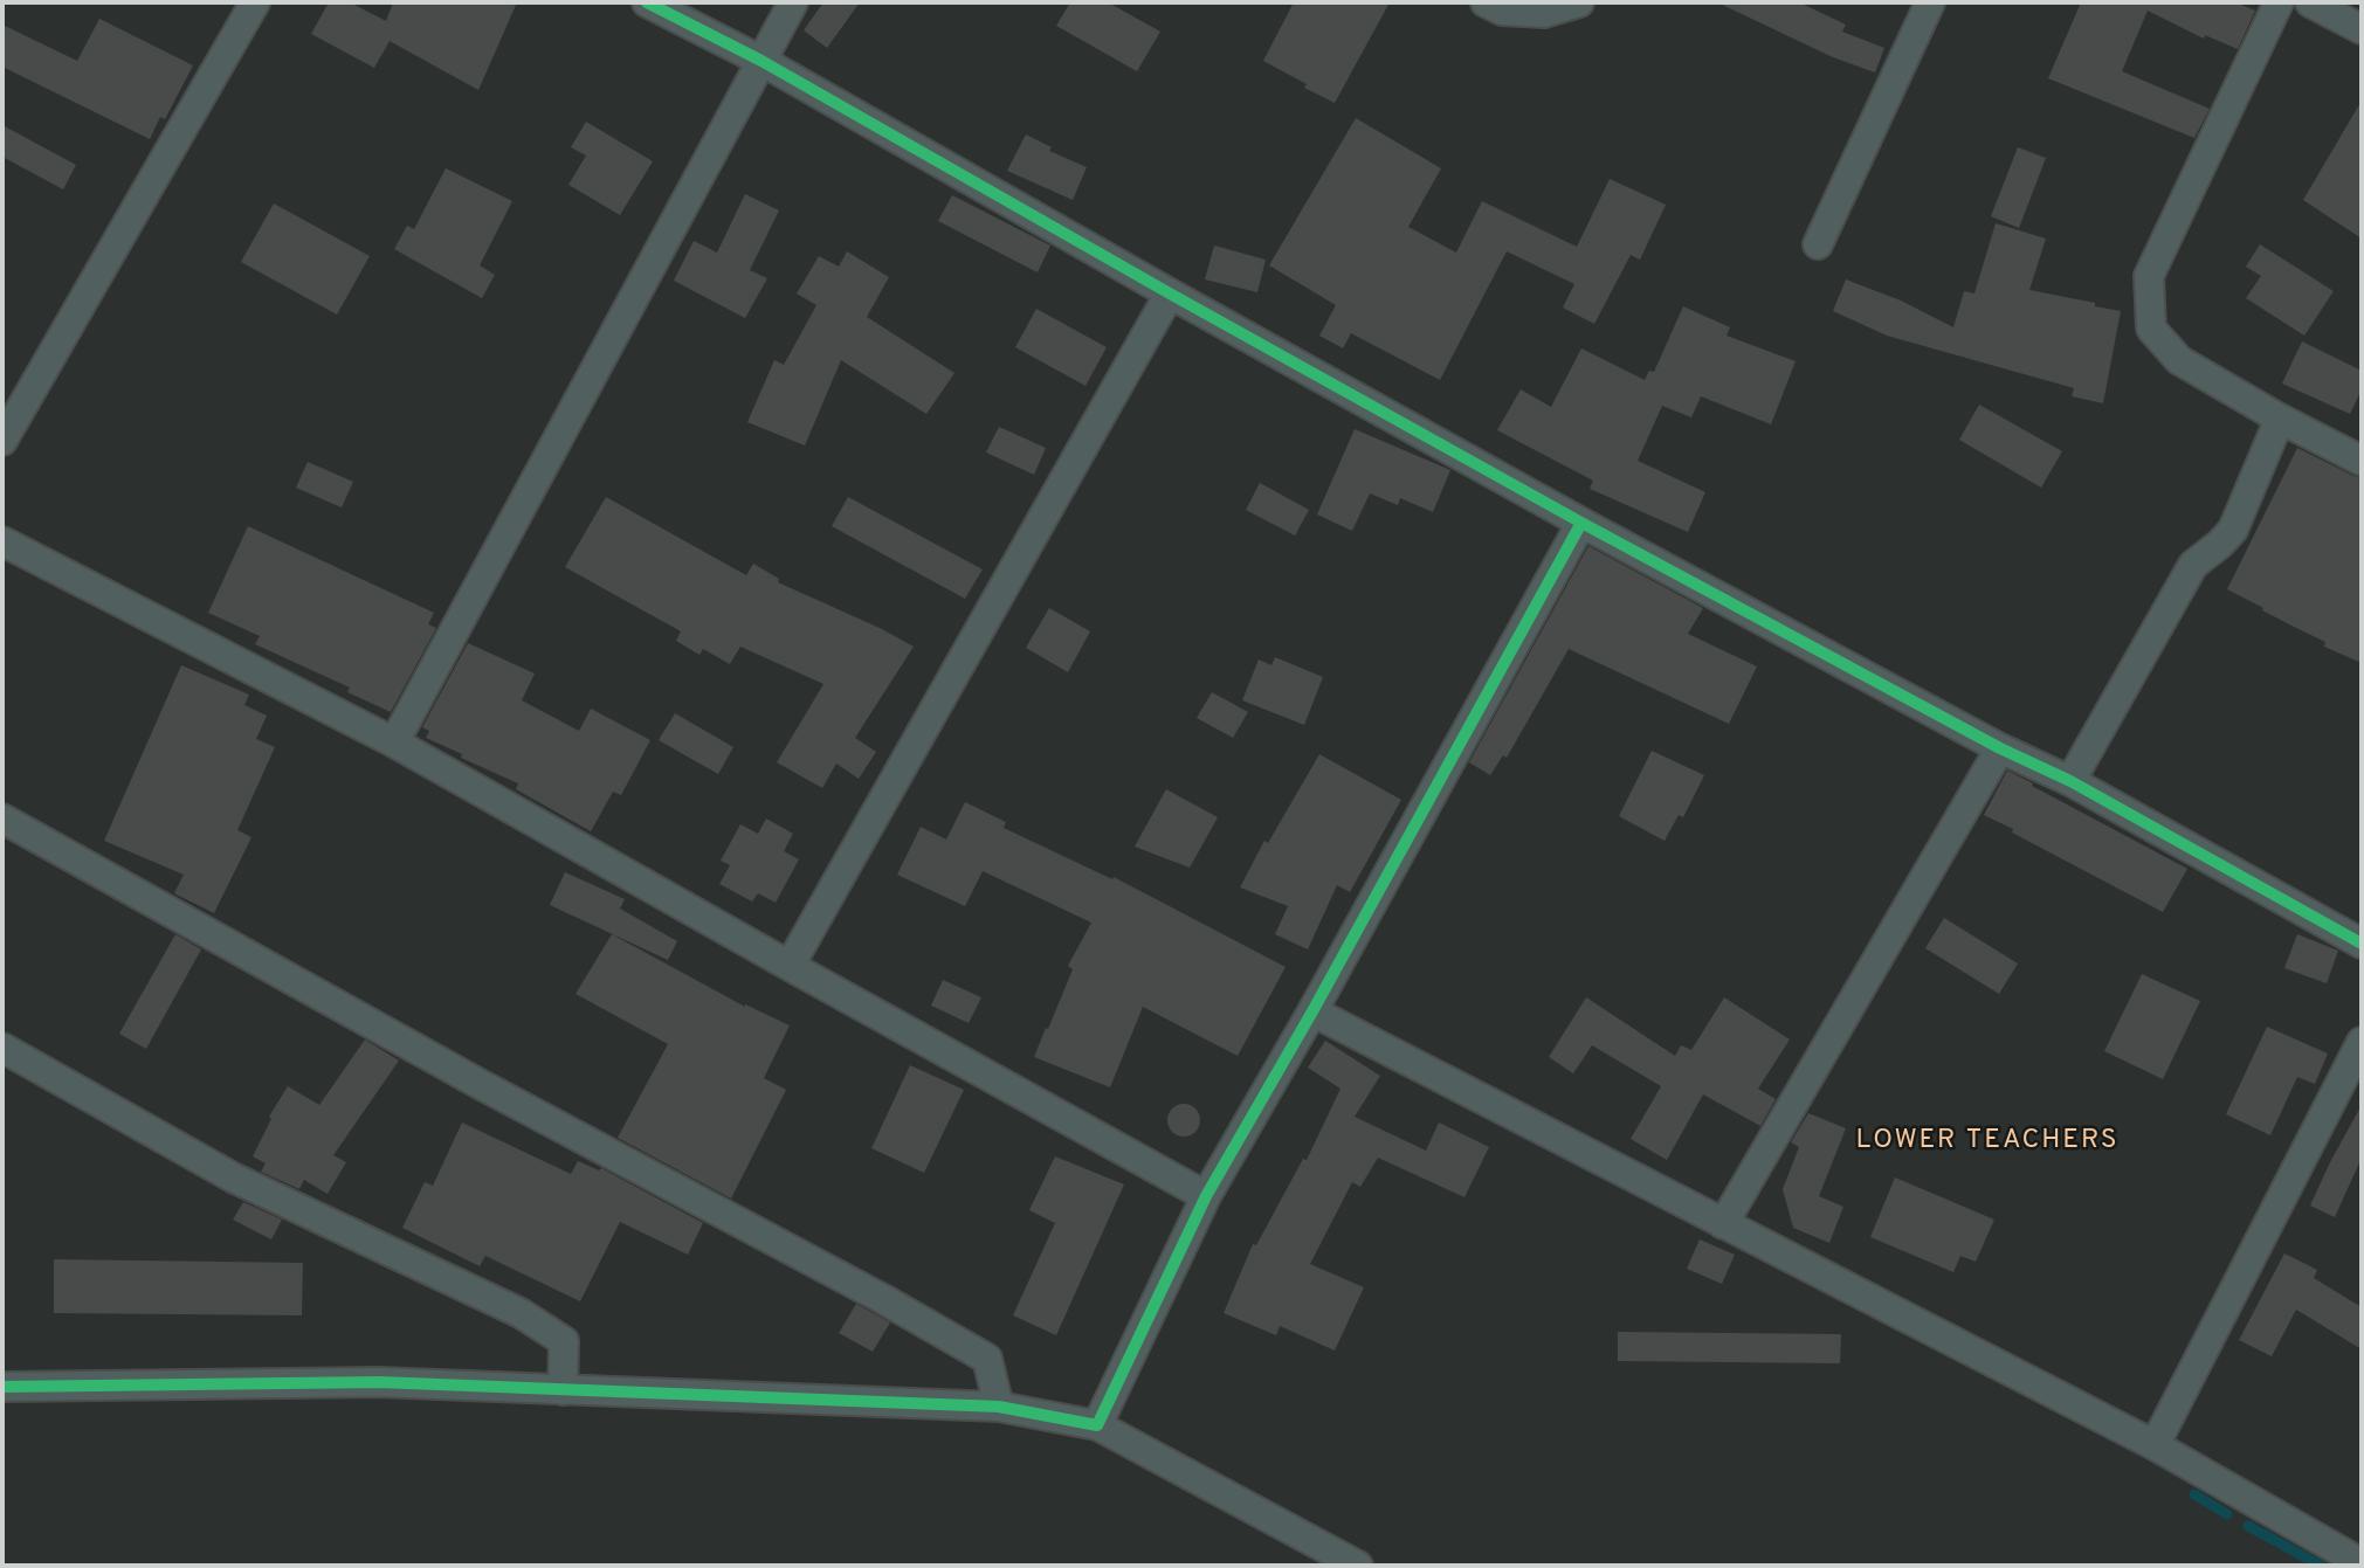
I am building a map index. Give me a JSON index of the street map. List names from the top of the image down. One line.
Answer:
{"districts":["LOWER TEACHERS"]}
